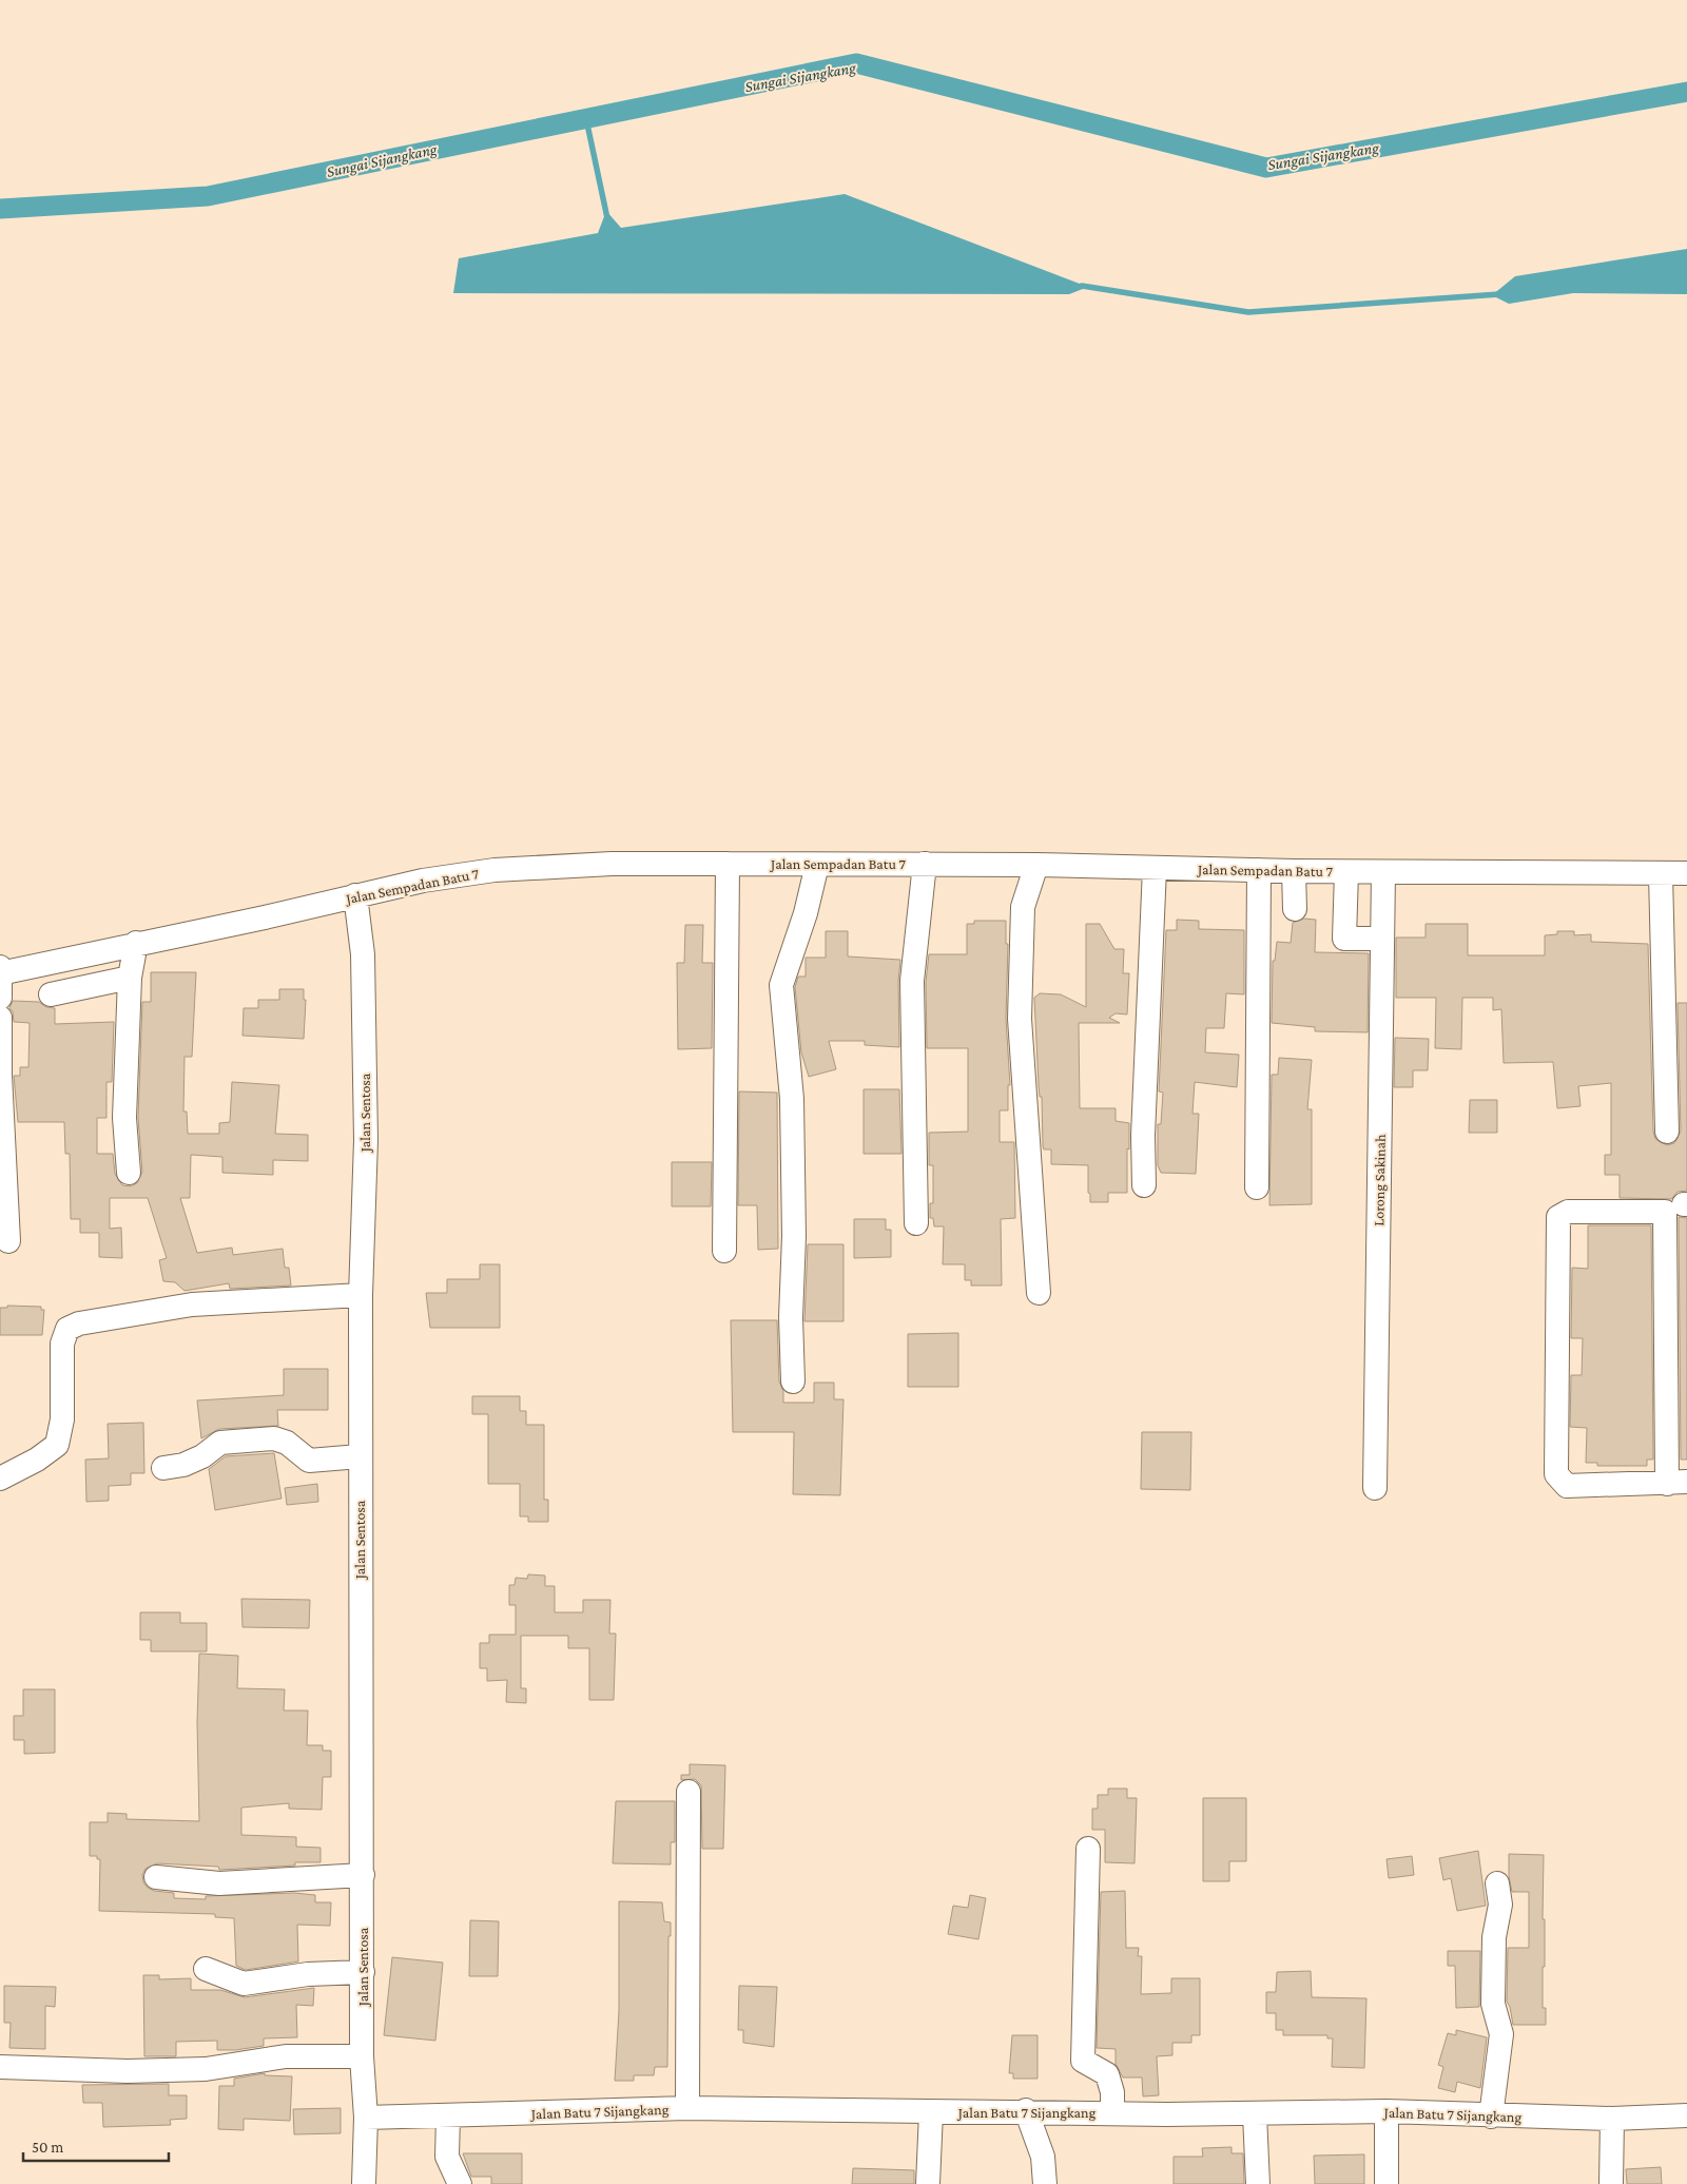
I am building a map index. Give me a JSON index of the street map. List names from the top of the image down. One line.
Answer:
{"streets":{"street":["Jalan Sempadan Batu 7","Jalan Sentosa","Lorong Sakinah","Jalan Batu 7 Sijangkang"]},"crossings":[["Jalan Sempadan Batu 7","Jalan Sentosa"],["Jalan Sempadan Batu 7","Lorong Sakinah"],["Jalan Sentosa","Jalan Batu 7 Sijangkang"]],"water":["Sungai Sijangkang"],"scale_bar":"50 m"}
